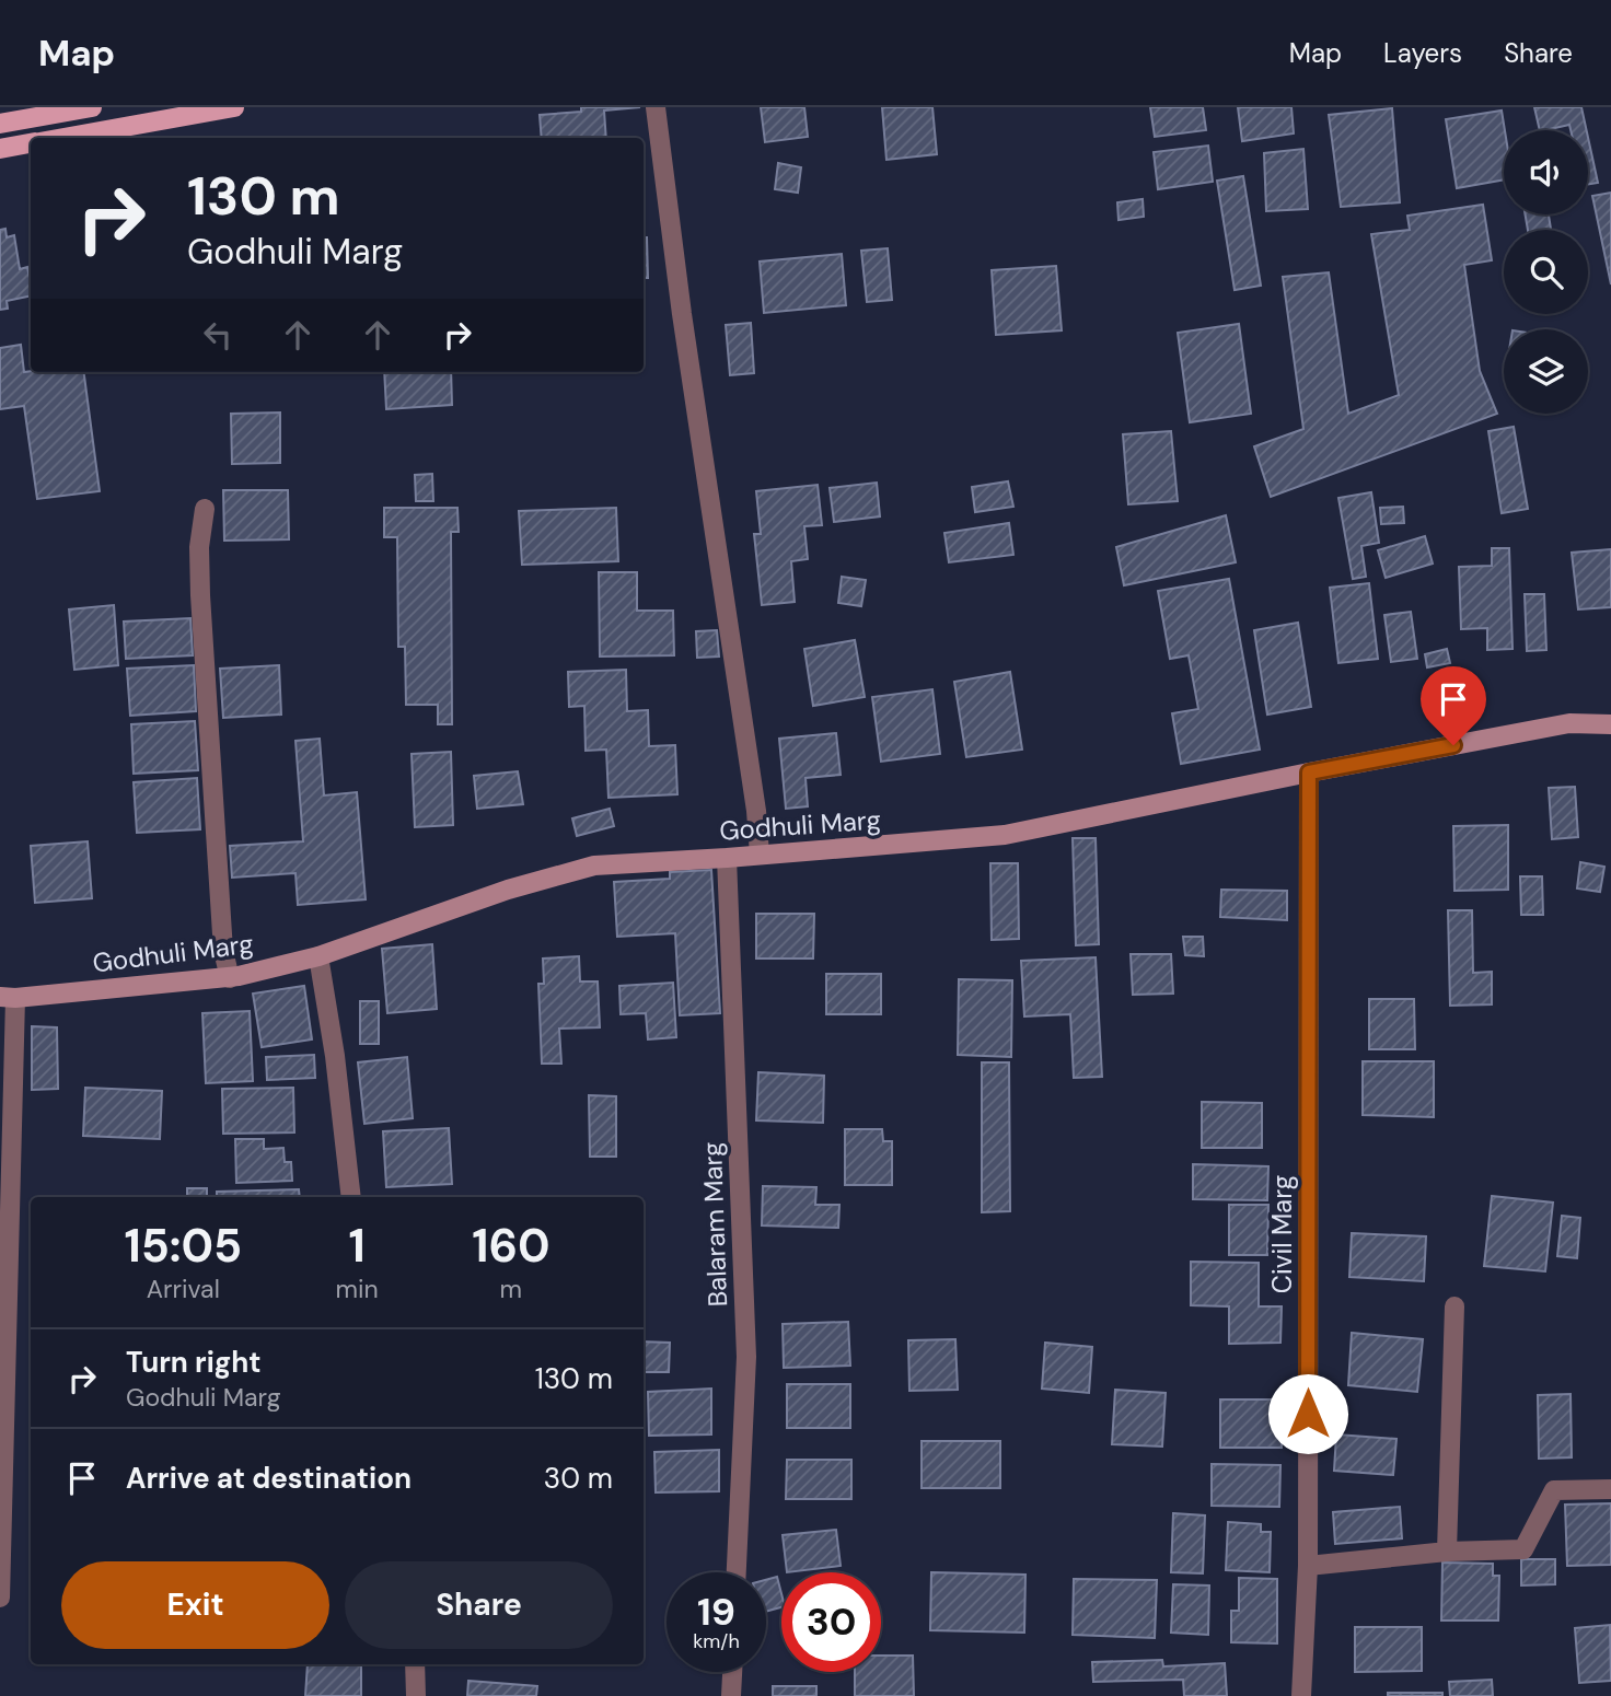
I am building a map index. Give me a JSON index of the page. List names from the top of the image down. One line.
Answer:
{"streets":{"main road":["Godhuli Marg"],"street":["Balaram Marg","Civil Marg"]},"crossings":[["Godhuli Marg","Balaram Marg"],["Godhuli Marg","Civil Marg"]],"page":{"header":"Map","nav":["Map","Layers","Share"],"turn":["130 m","Godhuli Marg"],"eta":["15:05","Arrival","1","min","160","m"],"list":[{"name":"Turn right","note":"Godhuli Marg","value":"130 m"},{"name":"Arrive at destination","value":"30 m"}],"buttons":["Exit","Share"],"speed":"19 km/h","limit":"30"}}
